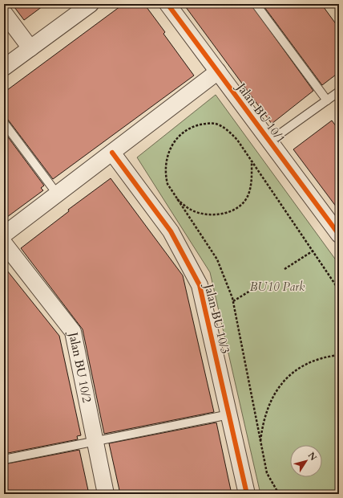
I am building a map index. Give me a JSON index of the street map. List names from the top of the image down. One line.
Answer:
{"streets":{"street":["Jalan BU 10/1","Jalan BU 10/3","Jalan BU 10/2"]},"parks":["BU10 Park"],"north":"top right"}
